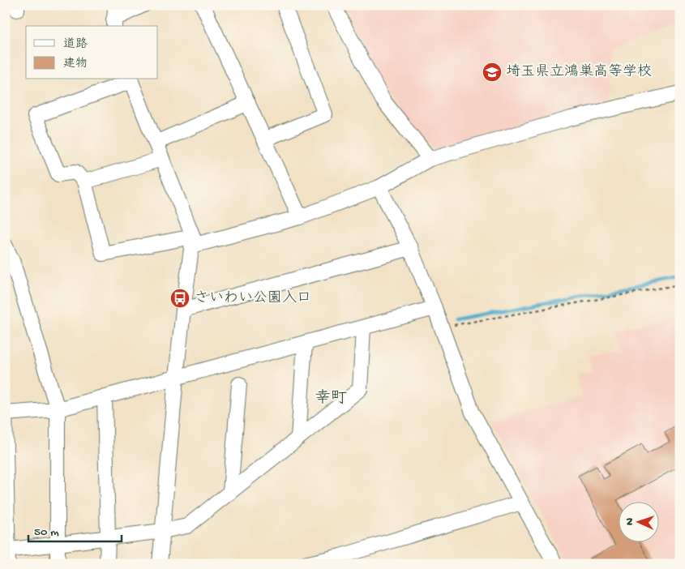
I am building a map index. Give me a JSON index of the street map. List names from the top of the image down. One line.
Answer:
{"districts":["幸町"],"places":{"school or university":["埼玉県立鴻巣高等学校"],"bus stop":["さいわい公園入口"]},"legend":["道路","建物"],"scale_bar":"50 m","north":"left"}
